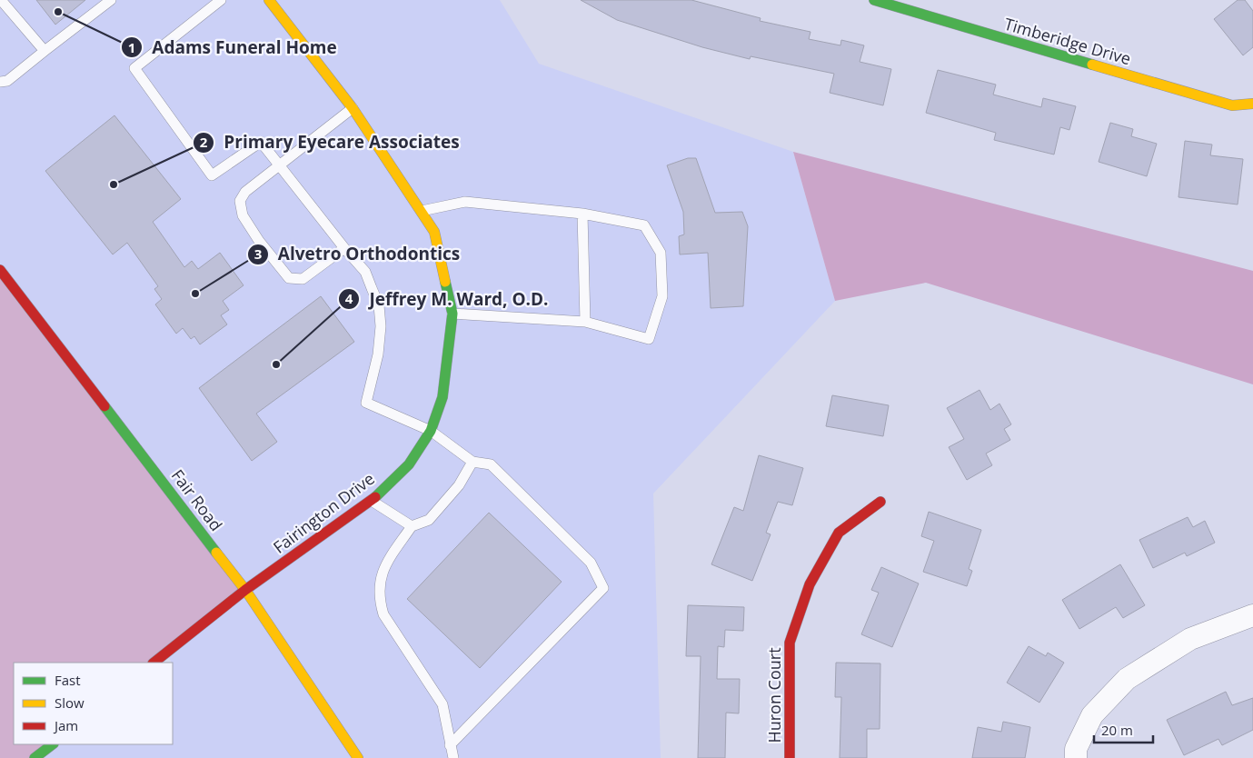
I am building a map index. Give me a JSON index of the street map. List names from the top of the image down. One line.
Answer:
{"streets":{"street":["Timberidge Drive","Fair Road","Fairington Drive","Huron Court"]},"crossings":[["Fair Road","Fairington Drive"]],"places":["Adams Funeral Home","Primary Eyecare Associates","Alvetro Orthodontics","Jeffrey M. Ward, O.D."],"legend":["Fast","Slow","Jam"],"scale_bar":"20 m"}
